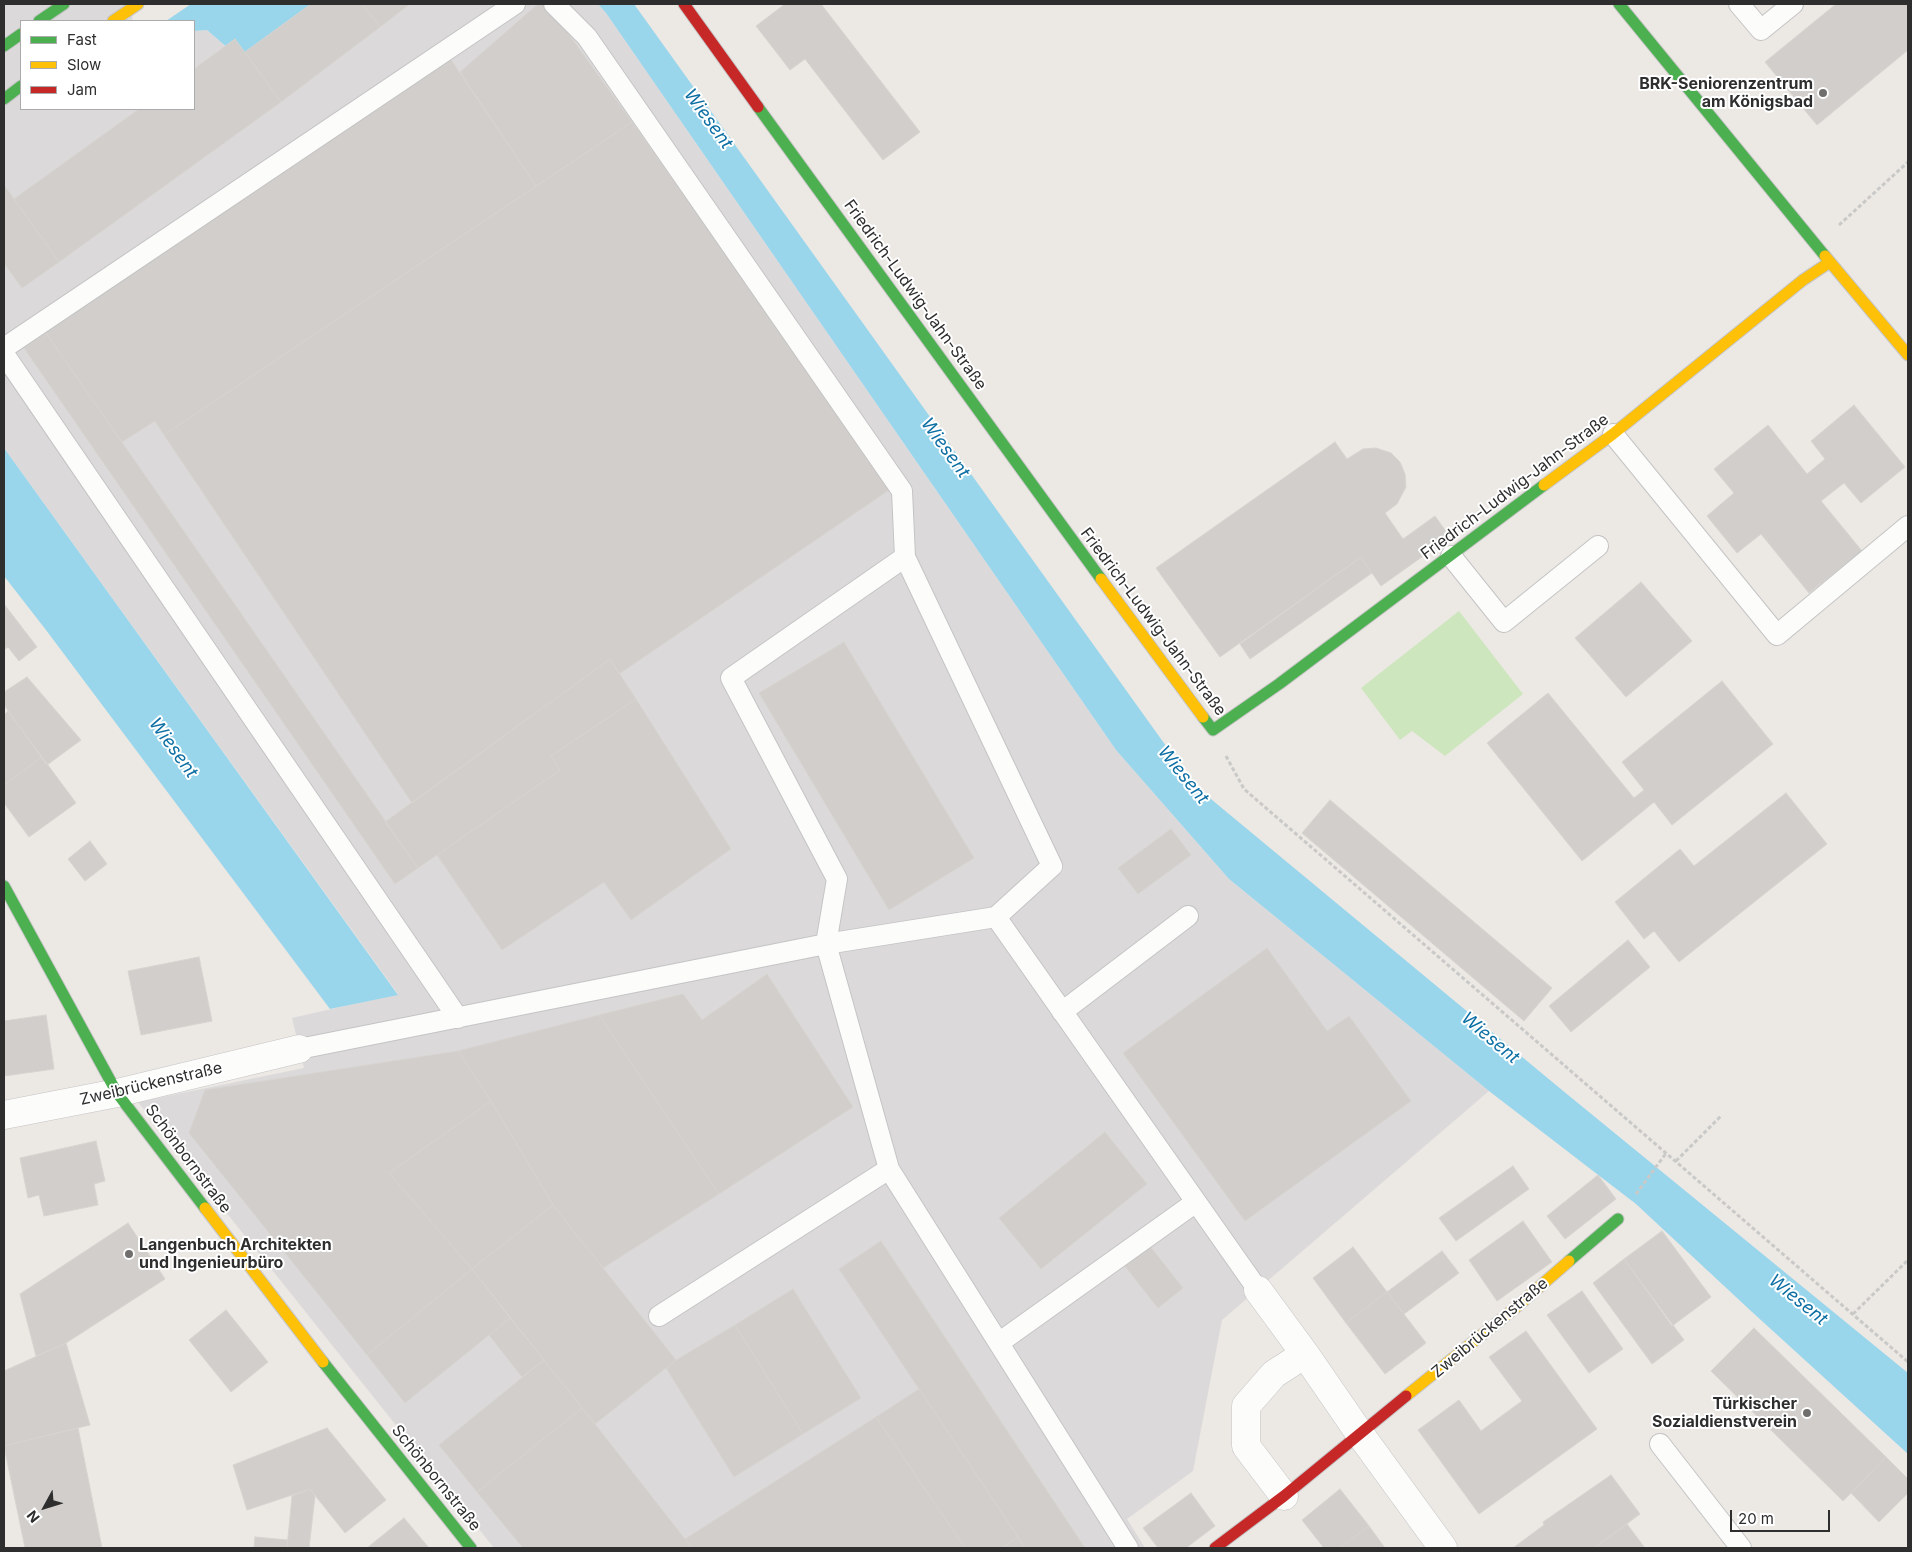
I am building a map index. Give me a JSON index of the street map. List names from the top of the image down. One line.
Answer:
{"streets":{"street":["Friedrich-Ludwig-Jahn-Straße","Zweibrückenstraße","Schönbornstraße"]},"crossings":[["Zweibrückenstraße","Schönbornstraße"]],"water":["Wiesent"],"places":["BRK-Seniorenzentrum am Königsbad","Langenbuch Architekten und Ingenieurbüro","Türkischer Sozialdienstverein"],"legend":["Fast","Slow","Jam"],"scale_bar":"20 m","north":"bottom left"}
